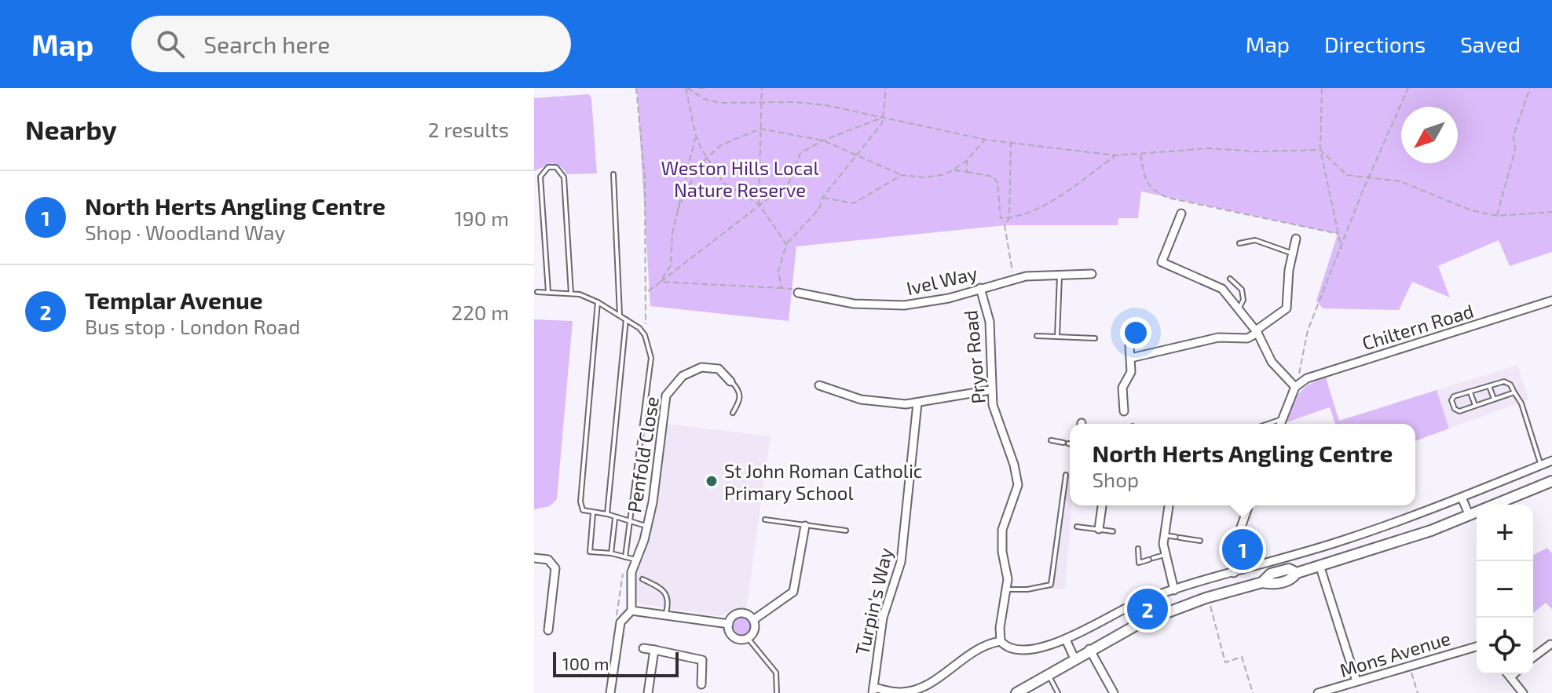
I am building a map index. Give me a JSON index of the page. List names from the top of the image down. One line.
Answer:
{"streets":{"street":["Ivel Way","Chiltern Road","Pryor Road","Penfold Close","Turpin's Way","Mons Avenue"]},"crossings":[["Ivel Way","Pryor Road"]],"parks":["Weston Hills Local Nature Reserve"],"places":["St John Roman Catholic Primary School"],"scale_bar":"100 m","north":"bottom left","page":{"header":"Map","search":"Search here","nav":["Map","Directions","Saved"],"heading":["Nearby","2 results"],"list":[{"mark":"1","name":"North Herts Angling Centre","note":"Shop · Woodland Way","value":"190 m"},{"mark":"2","name":"Templar Avenue","note":"Bus stop · London Road","value":"220 m"}],"popup":["North Herts Angling Centre","Shop"],"map_buttons":["+","−"],"pins":["1","2"],"scale":"100 m"}}
